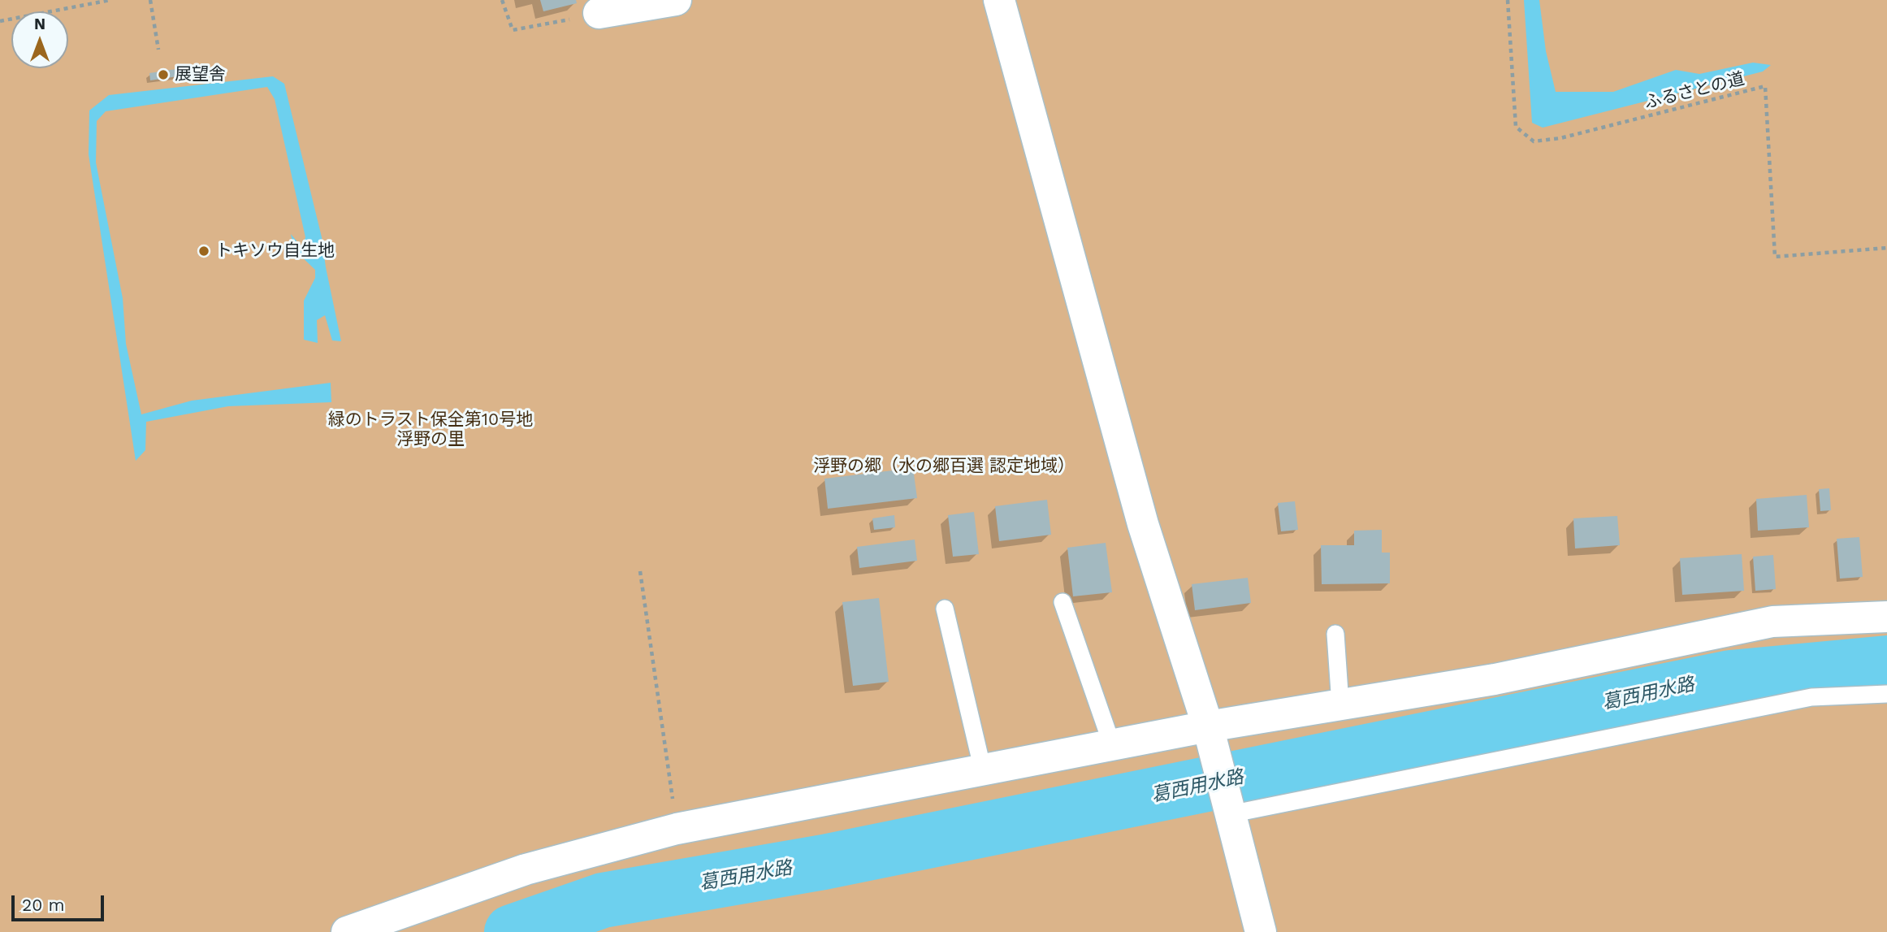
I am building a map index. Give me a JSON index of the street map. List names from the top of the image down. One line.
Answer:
{"streets":{"path":["ふるさとの道"]},"water":["葛西用水路"],"parks":["緑のトラスト保全第10号地 浮野の里","浮野の郷（水の郷百選 認定地域）"],"places":["展望舎","トキソウ自生地"],"scale_bar":"20 m","north":"top"}
